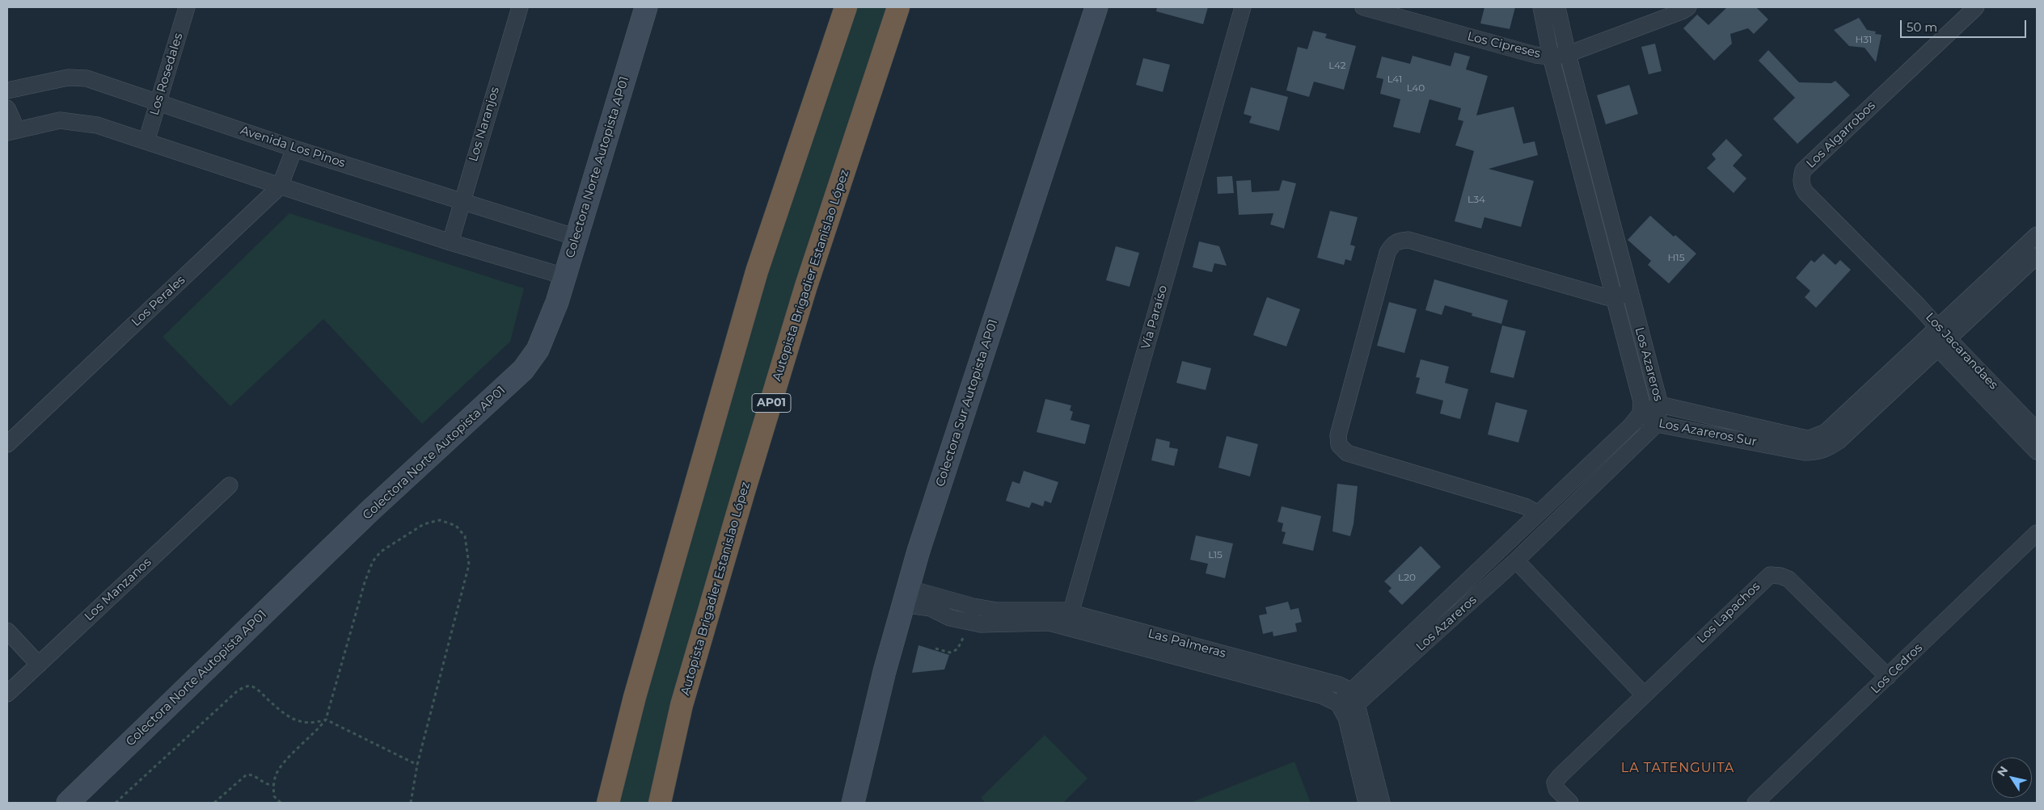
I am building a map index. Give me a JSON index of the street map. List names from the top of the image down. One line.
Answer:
{"streets":{"highway":["Autopista Brigadier Estanislao López","AP01"],"main road":["Colectora Norte Autopista AP01","Colectora Sur Autopista AP01"],"street":["Los Cipreses","Los Rosedales","Los Naranjos","Los Algarrobos","Avenida Los Pinos","Los Perales","Vía Paraíso","Los Jacarandaes","Los Azareros","Los Azareros Sur","Los Manzanos","Los Lapachos","Las Palmeras","Los Cedros"]},"crossings":[["Los Cipreses","Los Azareros"],["Los Rosedales","Avenida Los Pinos"],["Los Naranjos","Avenida Los Pinos"],["Los Algarrobos","Los Jacarandaes"],["Avenida Los Pinos","Colectora Norte Autopista AP01"],["Avenida Los Pinos","Los Perales"],["Vía Paraíso","Las Palmeras"],["Los Jacarandaes","Los Azareros Sur"],["Los Azareros","Los Azareros Sur"],["Los Azareros","Las Palmeras"],["Colectora Sur Autopista AP01","Las Palmeras"],["Los Lapachos","Los Cedros"]],"districts":["LA TATENGUITA"],"house_numbers":["H31","L42","L41","L40","L34","H15","L15","L20"],"scale_bar":"50 m","north":"top left"}
